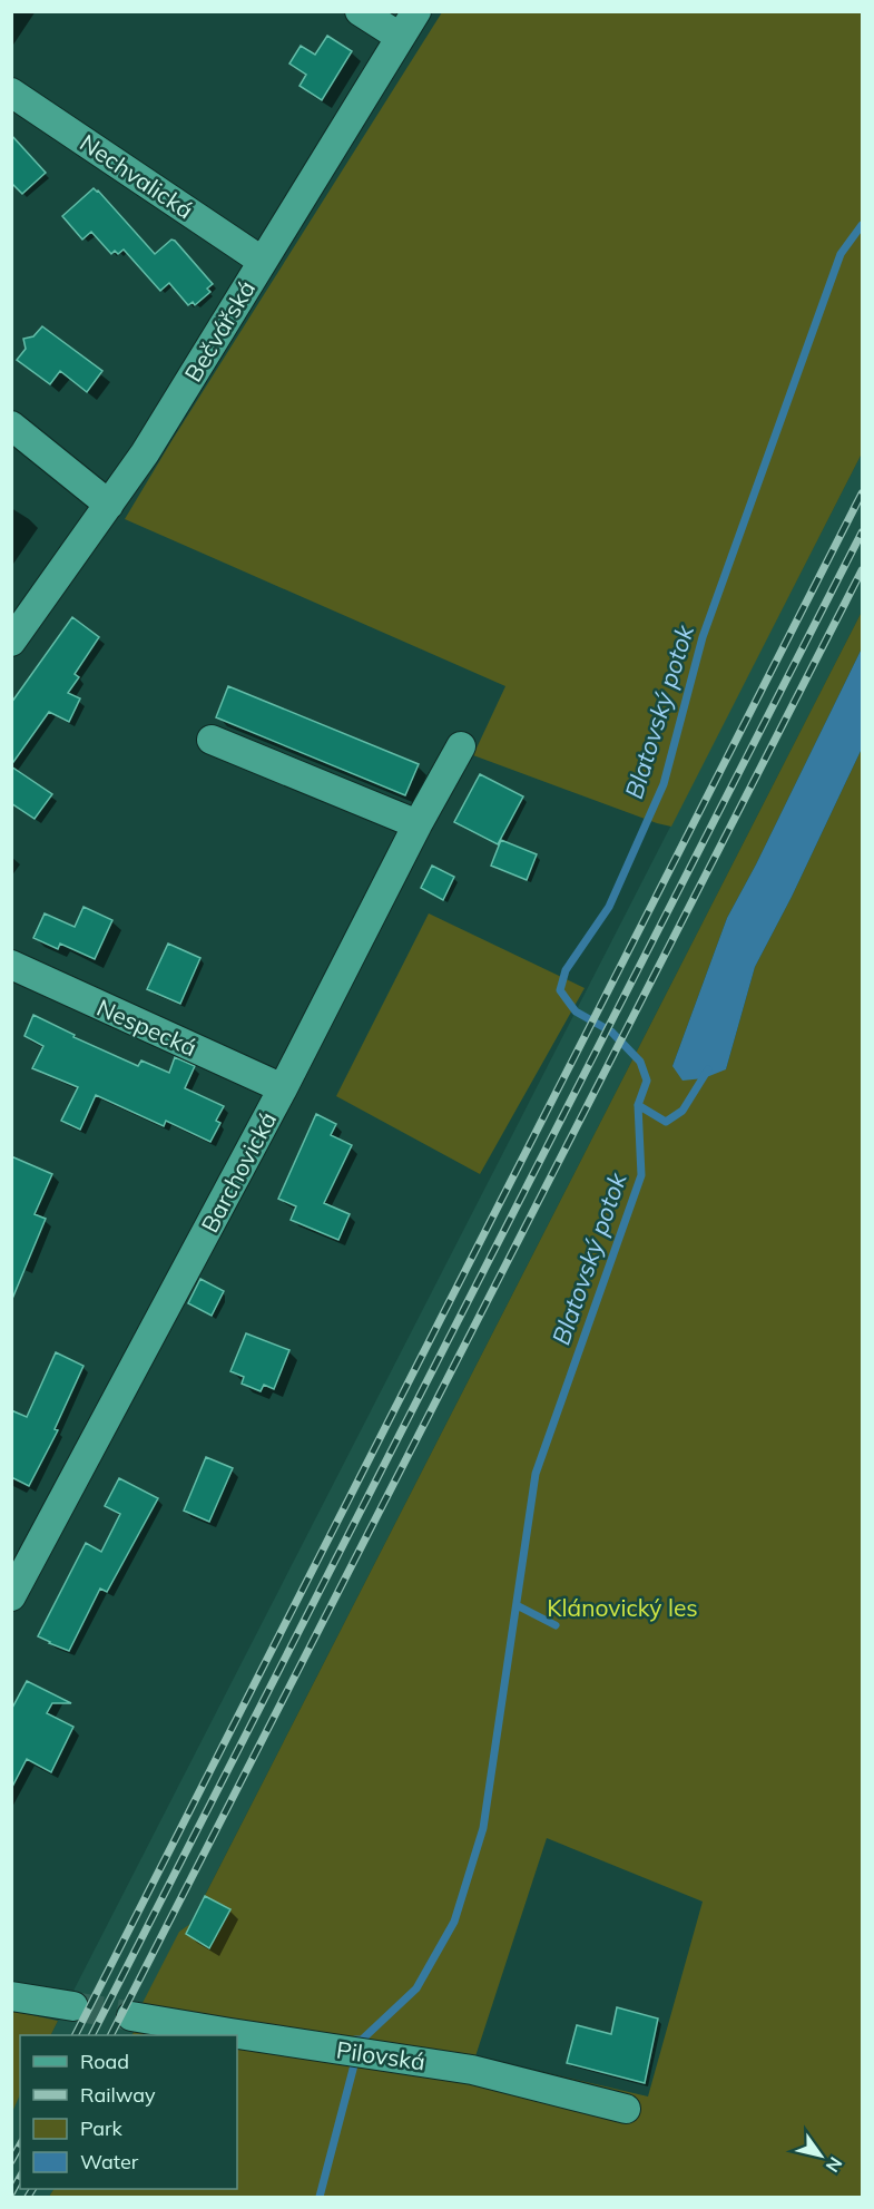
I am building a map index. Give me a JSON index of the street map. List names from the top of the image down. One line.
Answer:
{"streets":{"street":["Nechvalická","Bečvářská","Nespecká","Barchovická","Pilovská"]},"crossings":[["Nechvalická","Bečvářská"],["Nespecká","Barchovická"]],"water":["Blatovský potok"],"parks":["Klánovický les"],"legend":["Road","Railway","Park","Water"],"north":"bottom right"}
